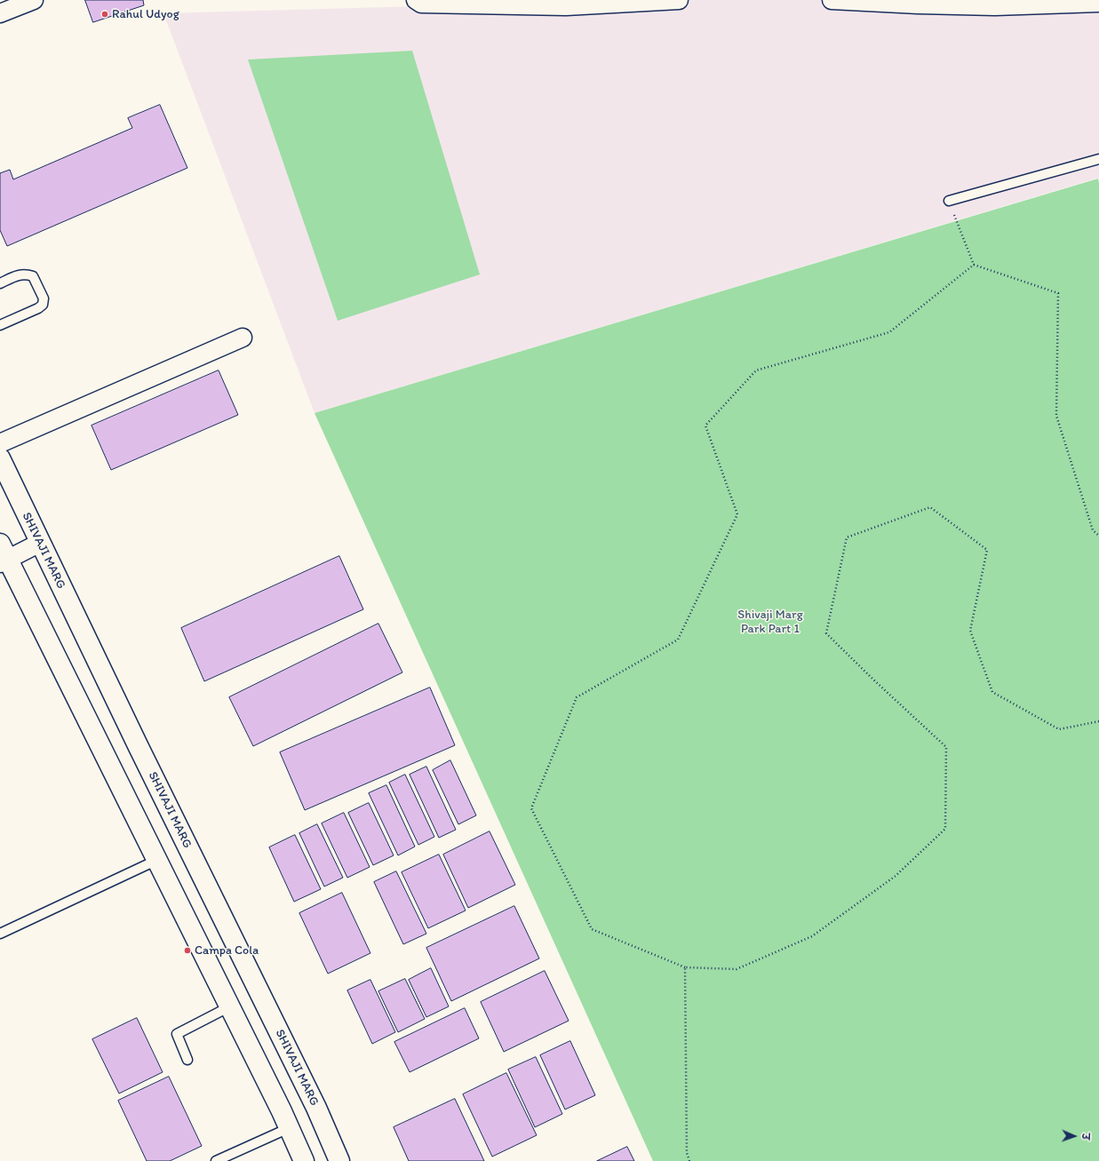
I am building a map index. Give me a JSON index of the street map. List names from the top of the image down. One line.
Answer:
{"streets":{"main road":["SHIVAJI MARG"]},"parks":["Shivaji Marg Park Part 1"],"places":["Rahul Udyog","Campa Cola"],"north":"right"}
